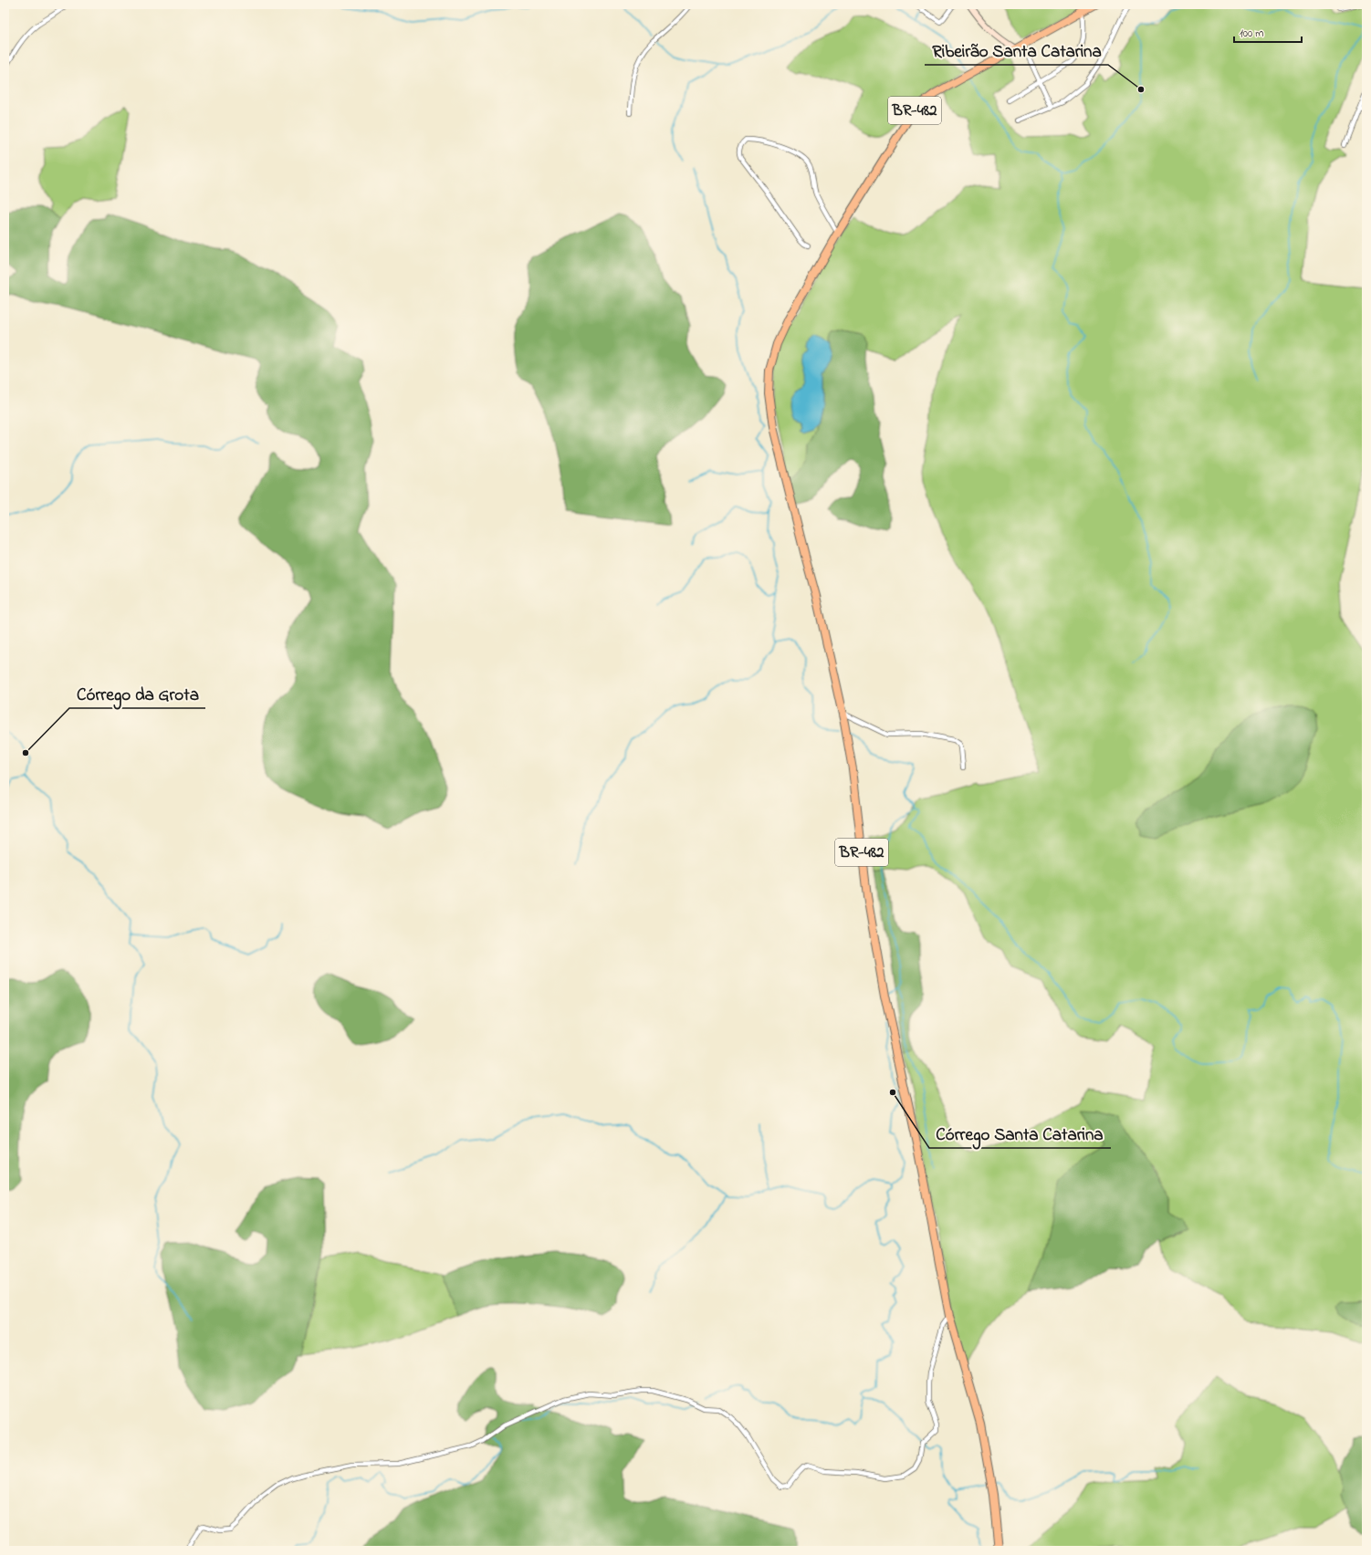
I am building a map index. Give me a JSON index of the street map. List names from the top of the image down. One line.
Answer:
{"streets":{"highway":["BR-482"]},"places":["Ribeirão Santa Catarina","Córrego da Grota","Córrego Santa Catarina"],"scale_bar":"100 m"}
